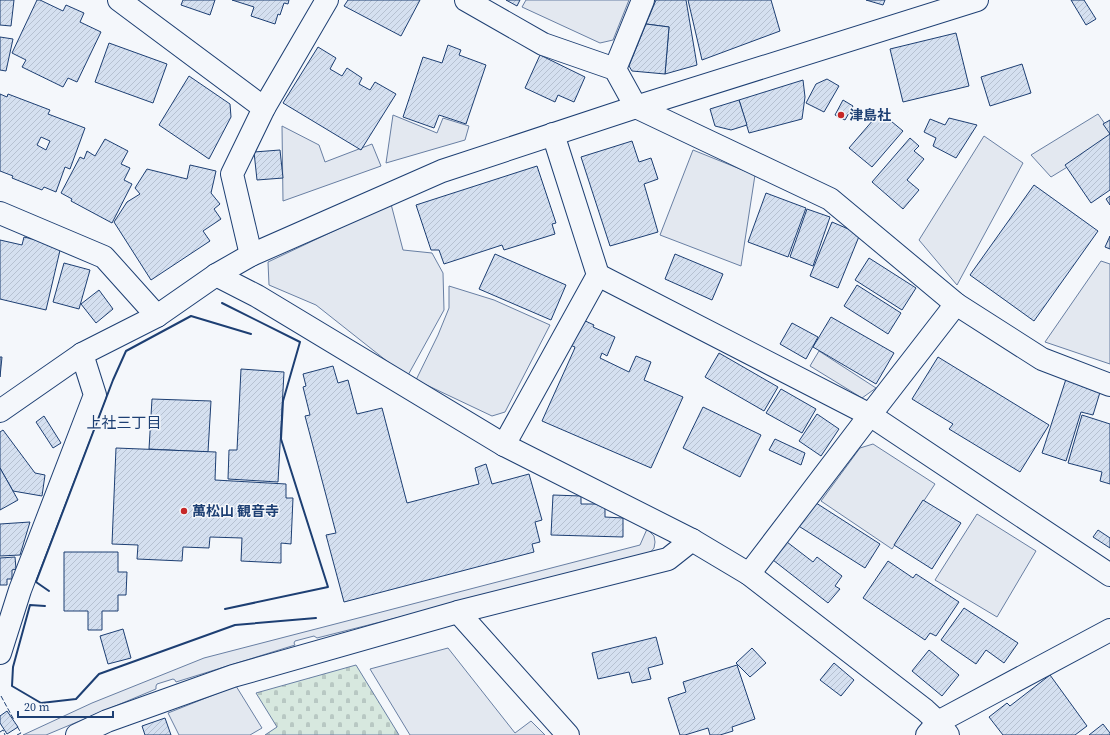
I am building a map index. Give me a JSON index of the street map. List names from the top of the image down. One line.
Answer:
{"districts":["上社三丁目"],"places":["津島社","萬松山 観音寺"],"scale_bar":"20 m"}
